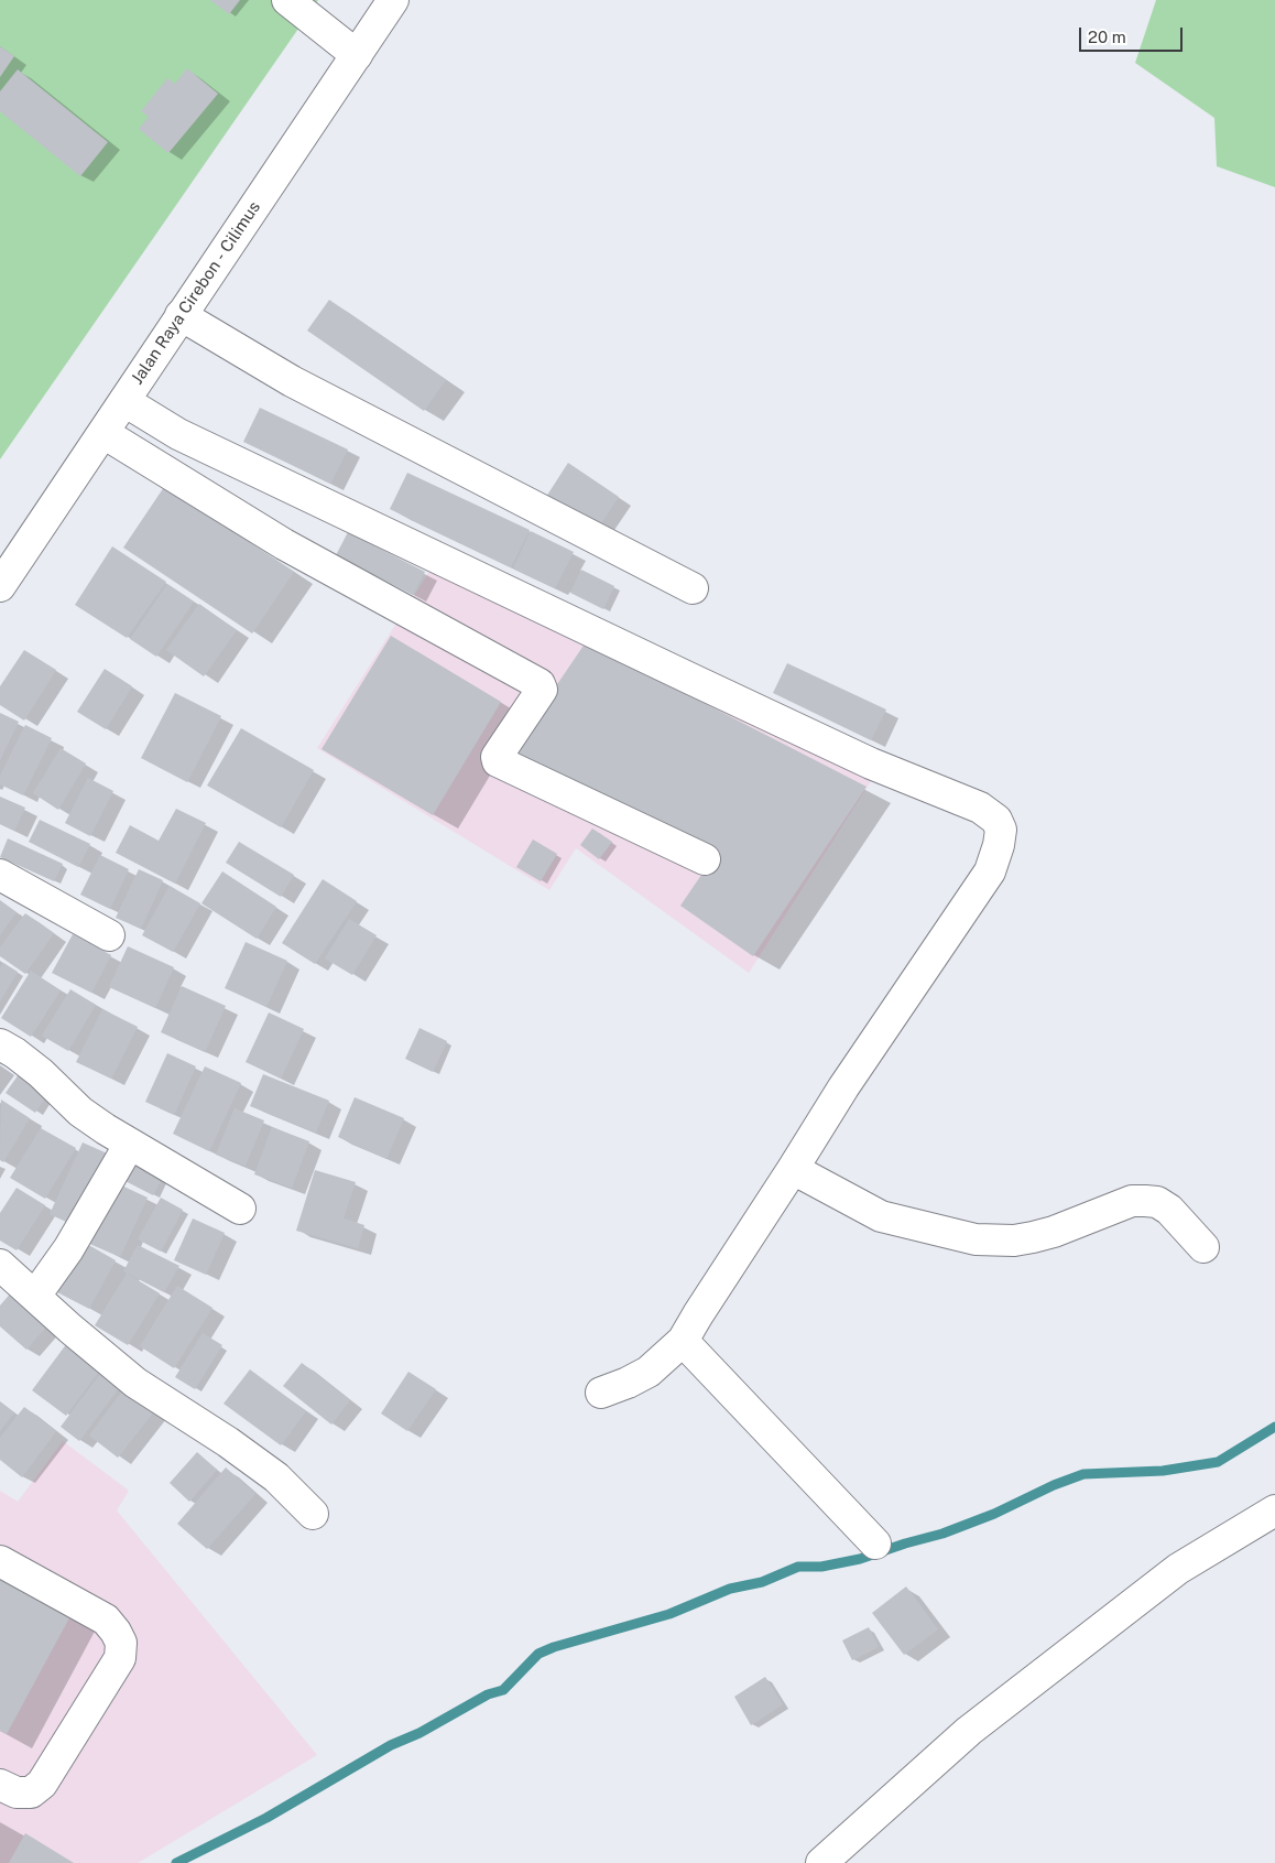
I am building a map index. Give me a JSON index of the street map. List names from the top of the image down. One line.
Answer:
{"streets":{"main road":["Jalan Raya Cirebon - Cilimus"]},"scale_bar":"20 m"}
